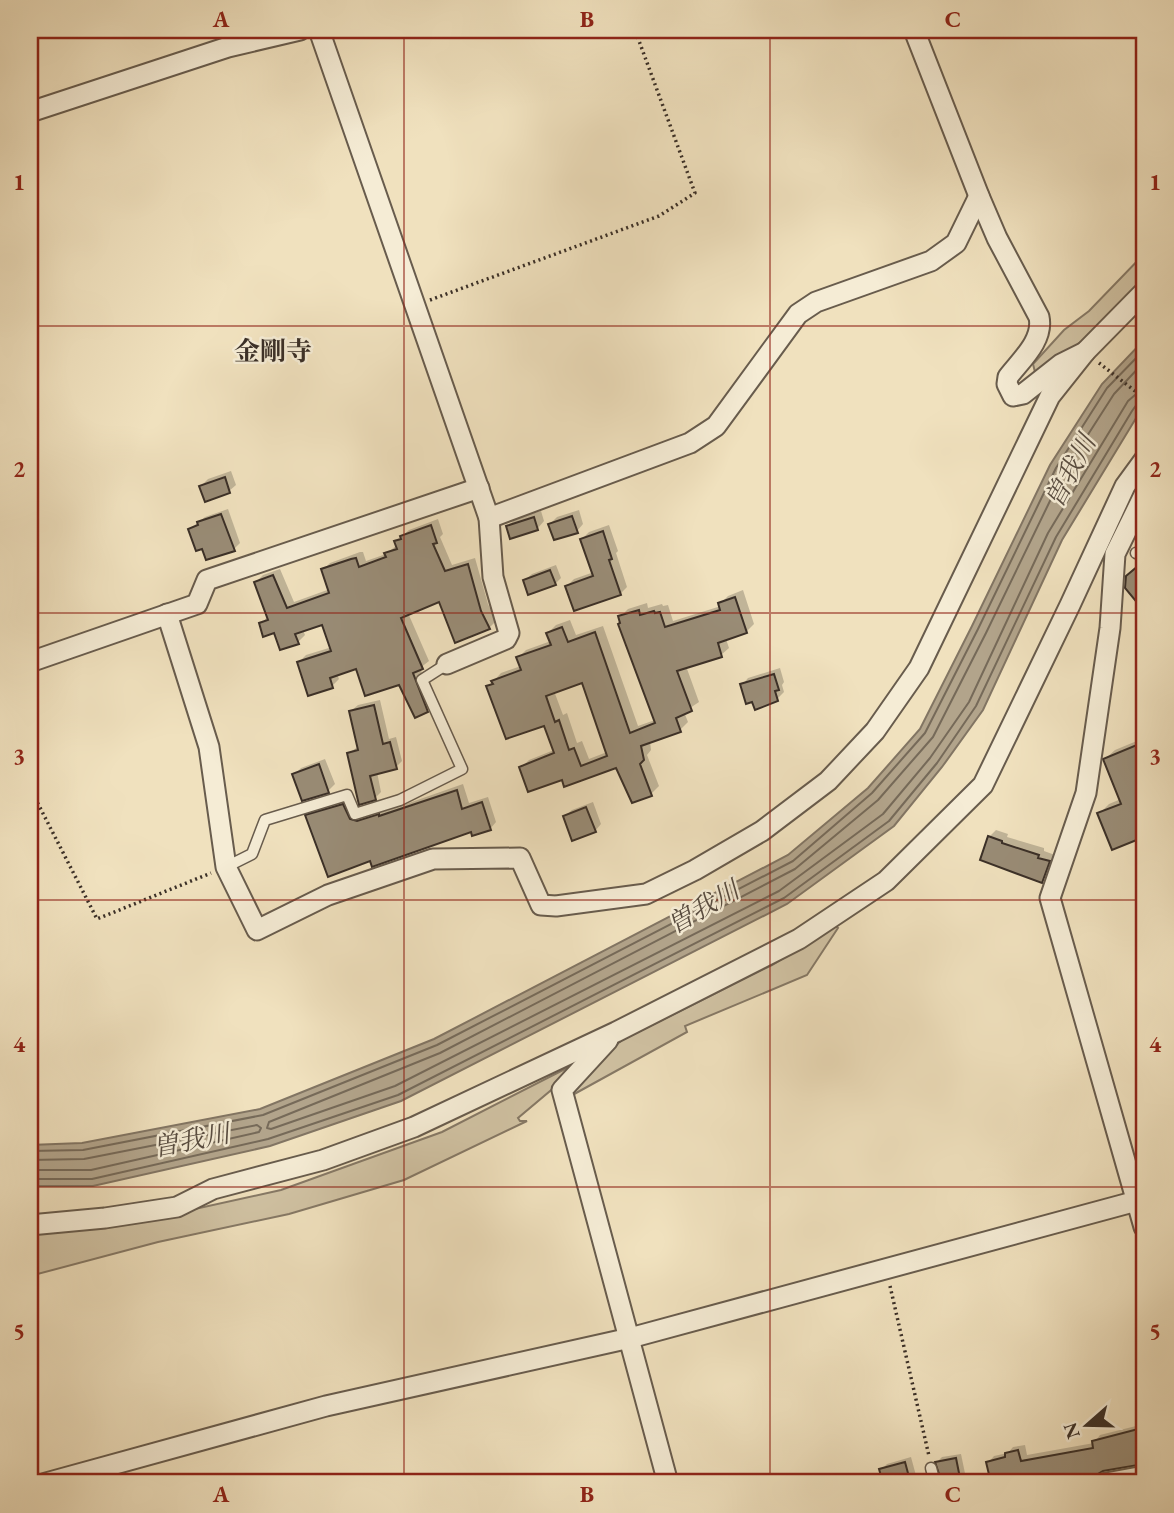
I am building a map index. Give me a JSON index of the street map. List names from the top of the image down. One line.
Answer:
{"districts":["金剛寺"],"water":["曽我川"],"north":"left","grid":{"columns":["A","B","C"],"rows":["1","2","3","4","5"]}}
